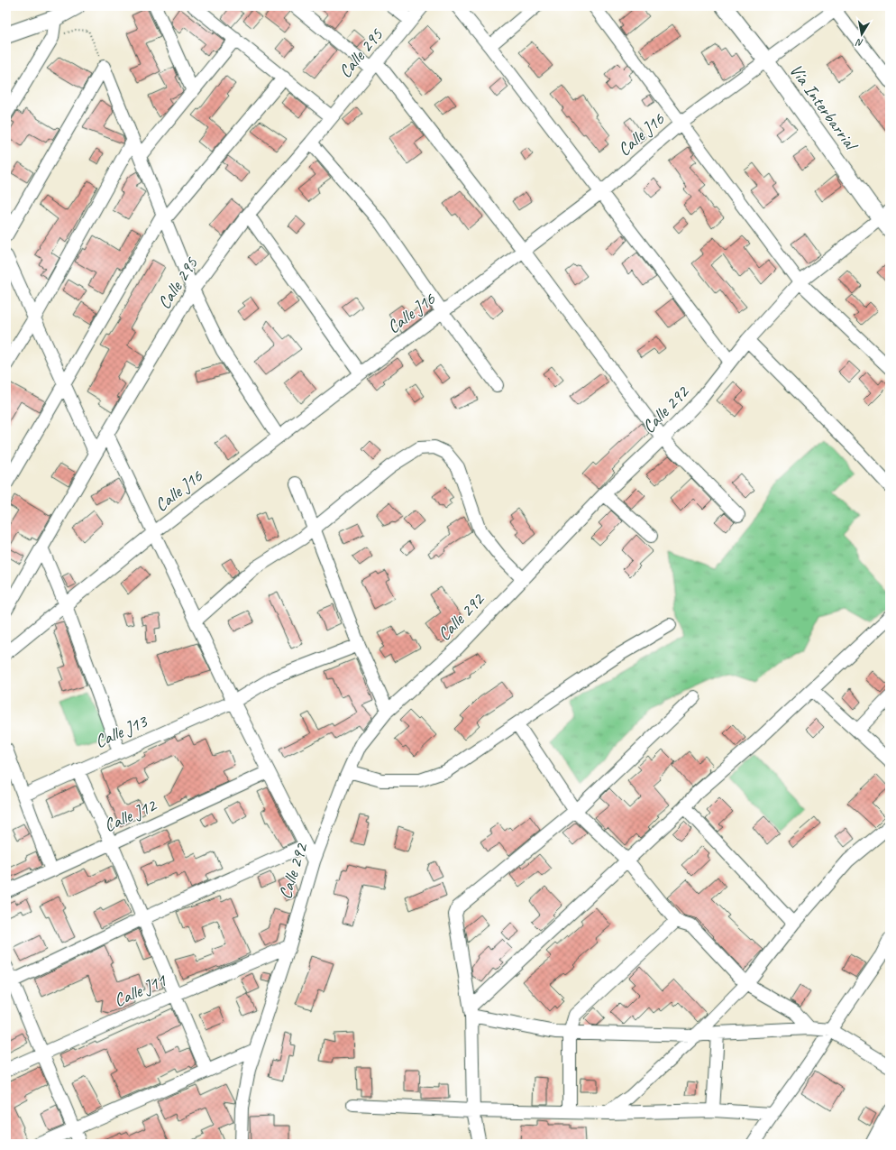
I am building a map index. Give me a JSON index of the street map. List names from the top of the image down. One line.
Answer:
{"streets":{"main road":["Vía Interbarrial"],"street":["Calle 295","Calle J16","Calle 292","Calle J13","Calle J12","Calle J11"]},"crossings":[["Vía Interbarrial","Calle J16"],["Vía Interbarrial","Calle 292"],["Calle 292","Calle J11"]],"north":"bottom"}
